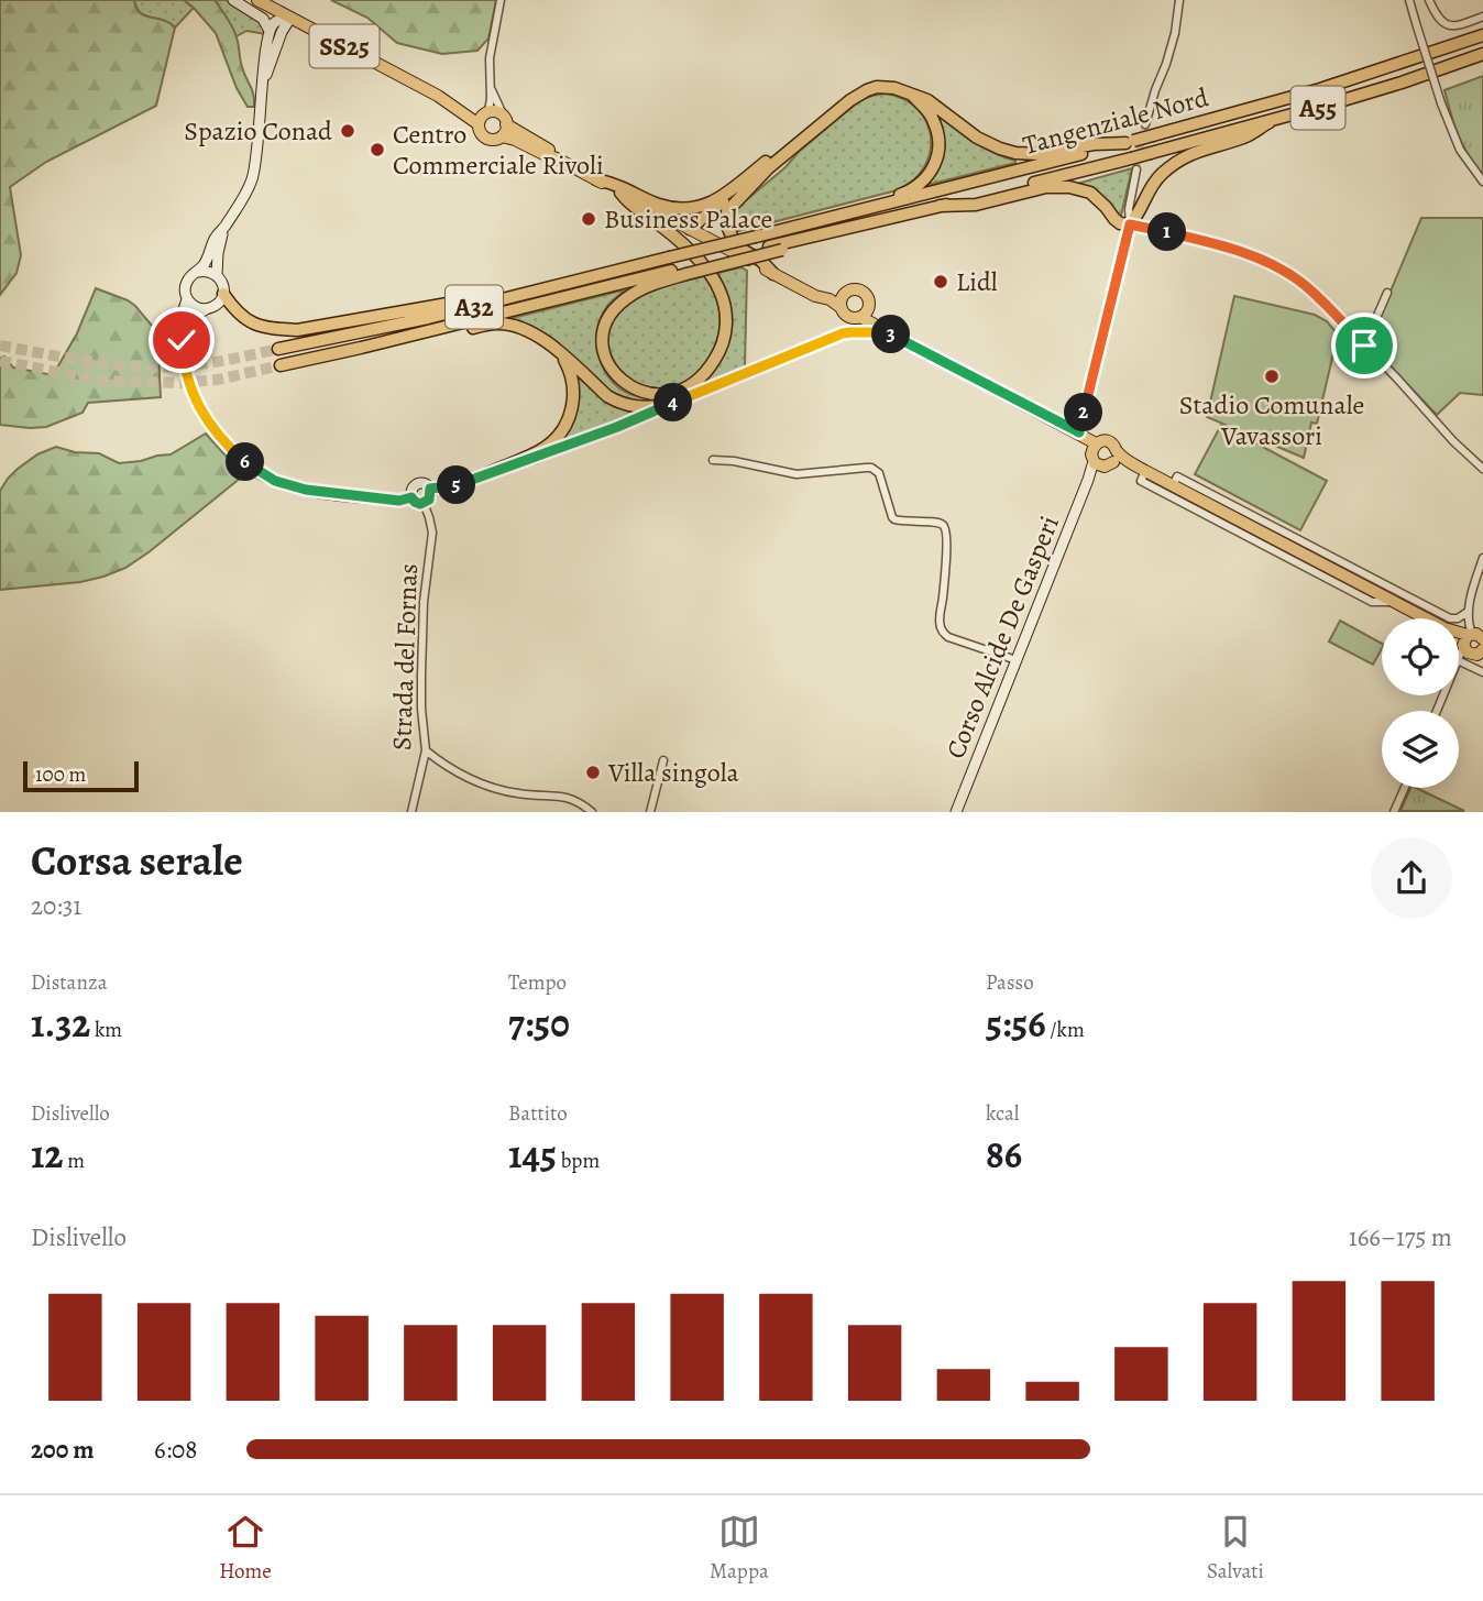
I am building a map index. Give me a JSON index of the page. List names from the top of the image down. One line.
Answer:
{"streets":{"highway":["A55","Tangenziale Nord","A32"],"main road":["SS25"],"street":["Corso Alcide De Gasperi","Strada del Fornas"]},"crossings":[["SS25","Corso Alcide De Gasperi"],["Tangenziale Nord","A32"]],"places":["Spazio Conad","Centro Commerciale Rivoli","Business Palace","Lidl","Stadio Comunale Vavassori","Villa singola"],"scale_bar":"100 m","page":{"pins":["1","3","4","2","6","5"],"scale":"100 m","heading":["Corsa serale","20:31"],"stats":[["Distanza","1.32 km"],["Tempo","7:50"],["Passo","5:56 /km"],["Dislivello","12 m"],["Battito","145 bpm"],["kcal","86"]],"chart":["Dislivello","166–175 m"],"list":[{"name":"200 m","note":"6:08"}],"tabs":["Home","Mappa","Salvati"]}}
